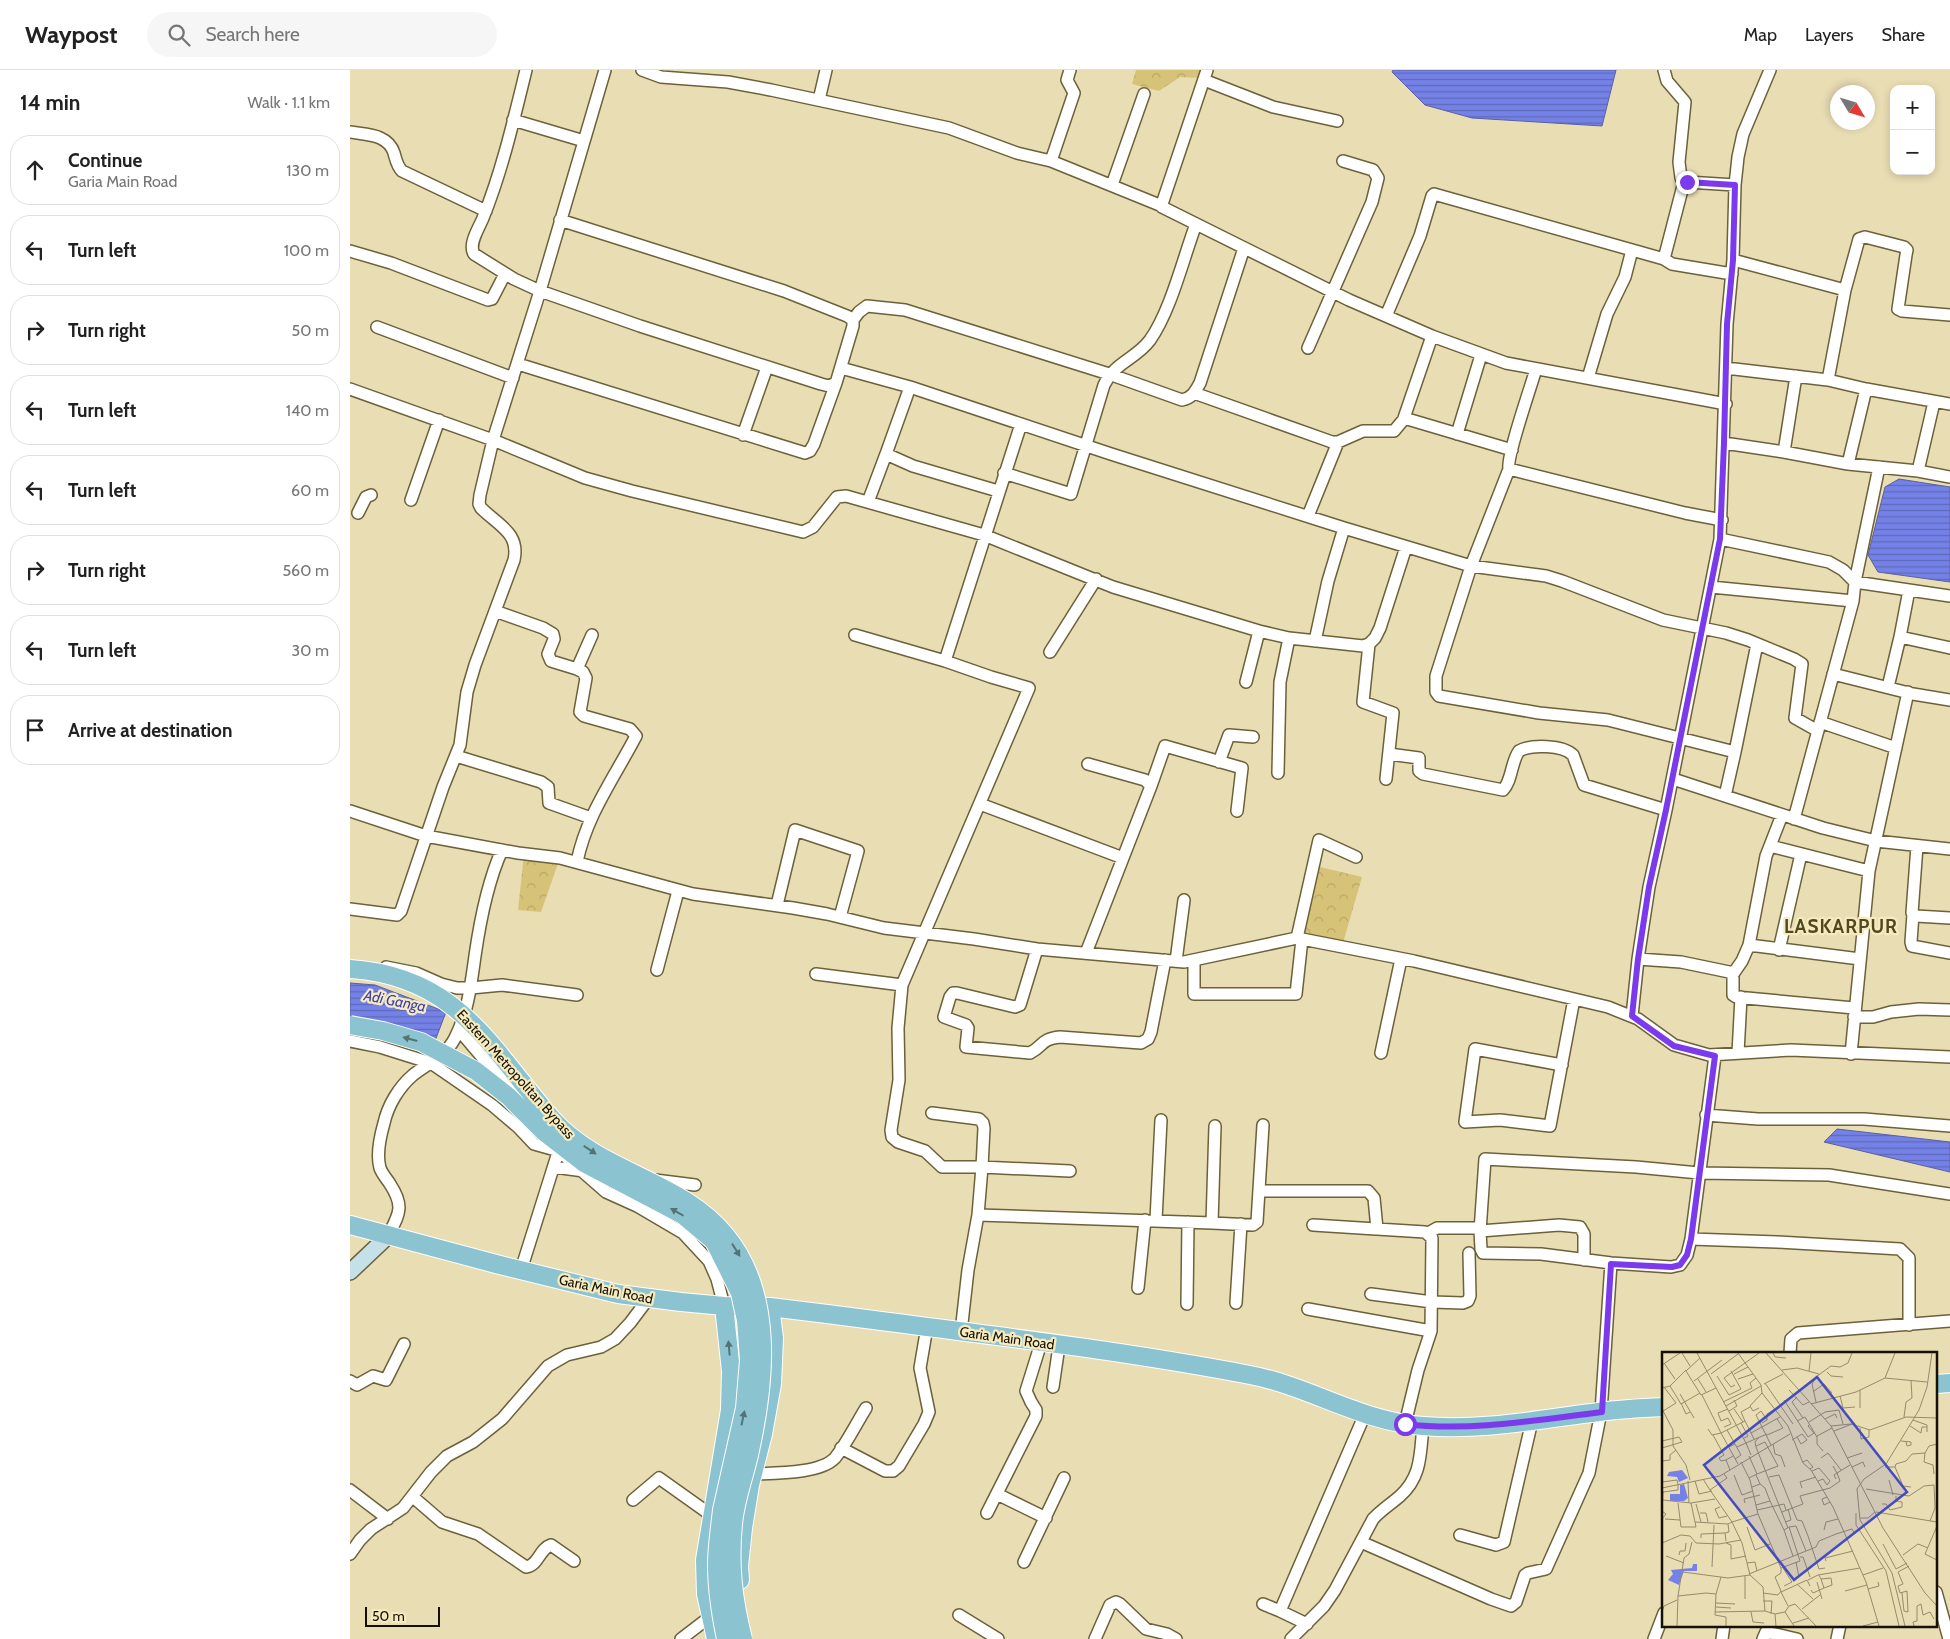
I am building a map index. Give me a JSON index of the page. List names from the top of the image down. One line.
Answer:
{"streets":{"main road":["Eastern Metropolitan Bypass","Garia Main Road"]},"districts":["LASKARPUR"],"water":["Adi Ganga"],"scale_bar":"50 m","north":"bottom right","page":{"header":"Waypost","search":"Search here","nav":["Map","Layers","Share"],"heading":["14 min","Walk · 1.1 km"],"map_buttons":["+","−"],"list":[["Continue","Garia Main Road","130 m"],["Turn left","100 m"],["Turn right","50 m"],["Turn left","140 m"],["Turn left","60 m"],["Turn right","560 m"],["Turn left","30 m"],"Arrive at destination"],"scale":"50 m"}}
